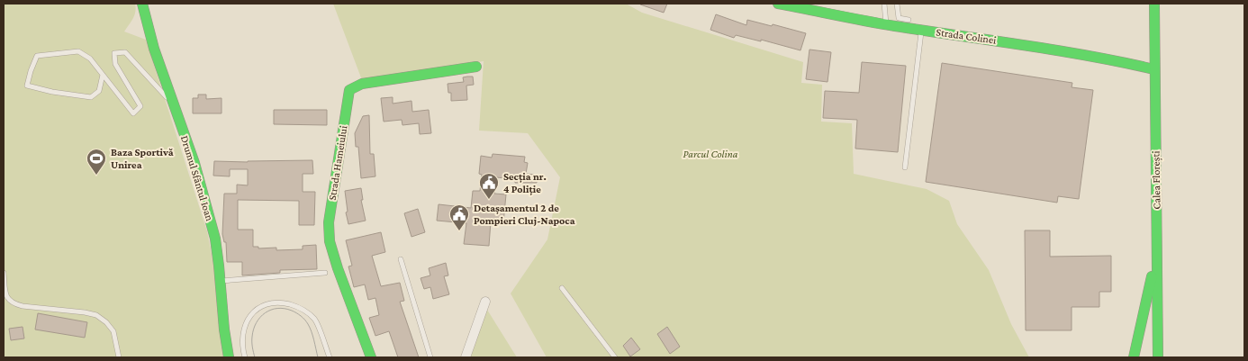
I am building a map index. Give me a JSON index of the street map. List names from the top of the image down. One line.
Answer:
{"streets":{"main road":["Strada Colinei","Strada Hameiului","Drumul Sfântul Ioan","Calea Florești"]},"crossings":[["Strada Colinei","Calea Florești"]],"parks":["Parcul Colina"],"places":{"sports":["Baza Sportivă Unirea"],"public building":["Secția nr. 4 Poliție","Detașamentul 2 de Pompieri Cluj-Napoca"]}}
